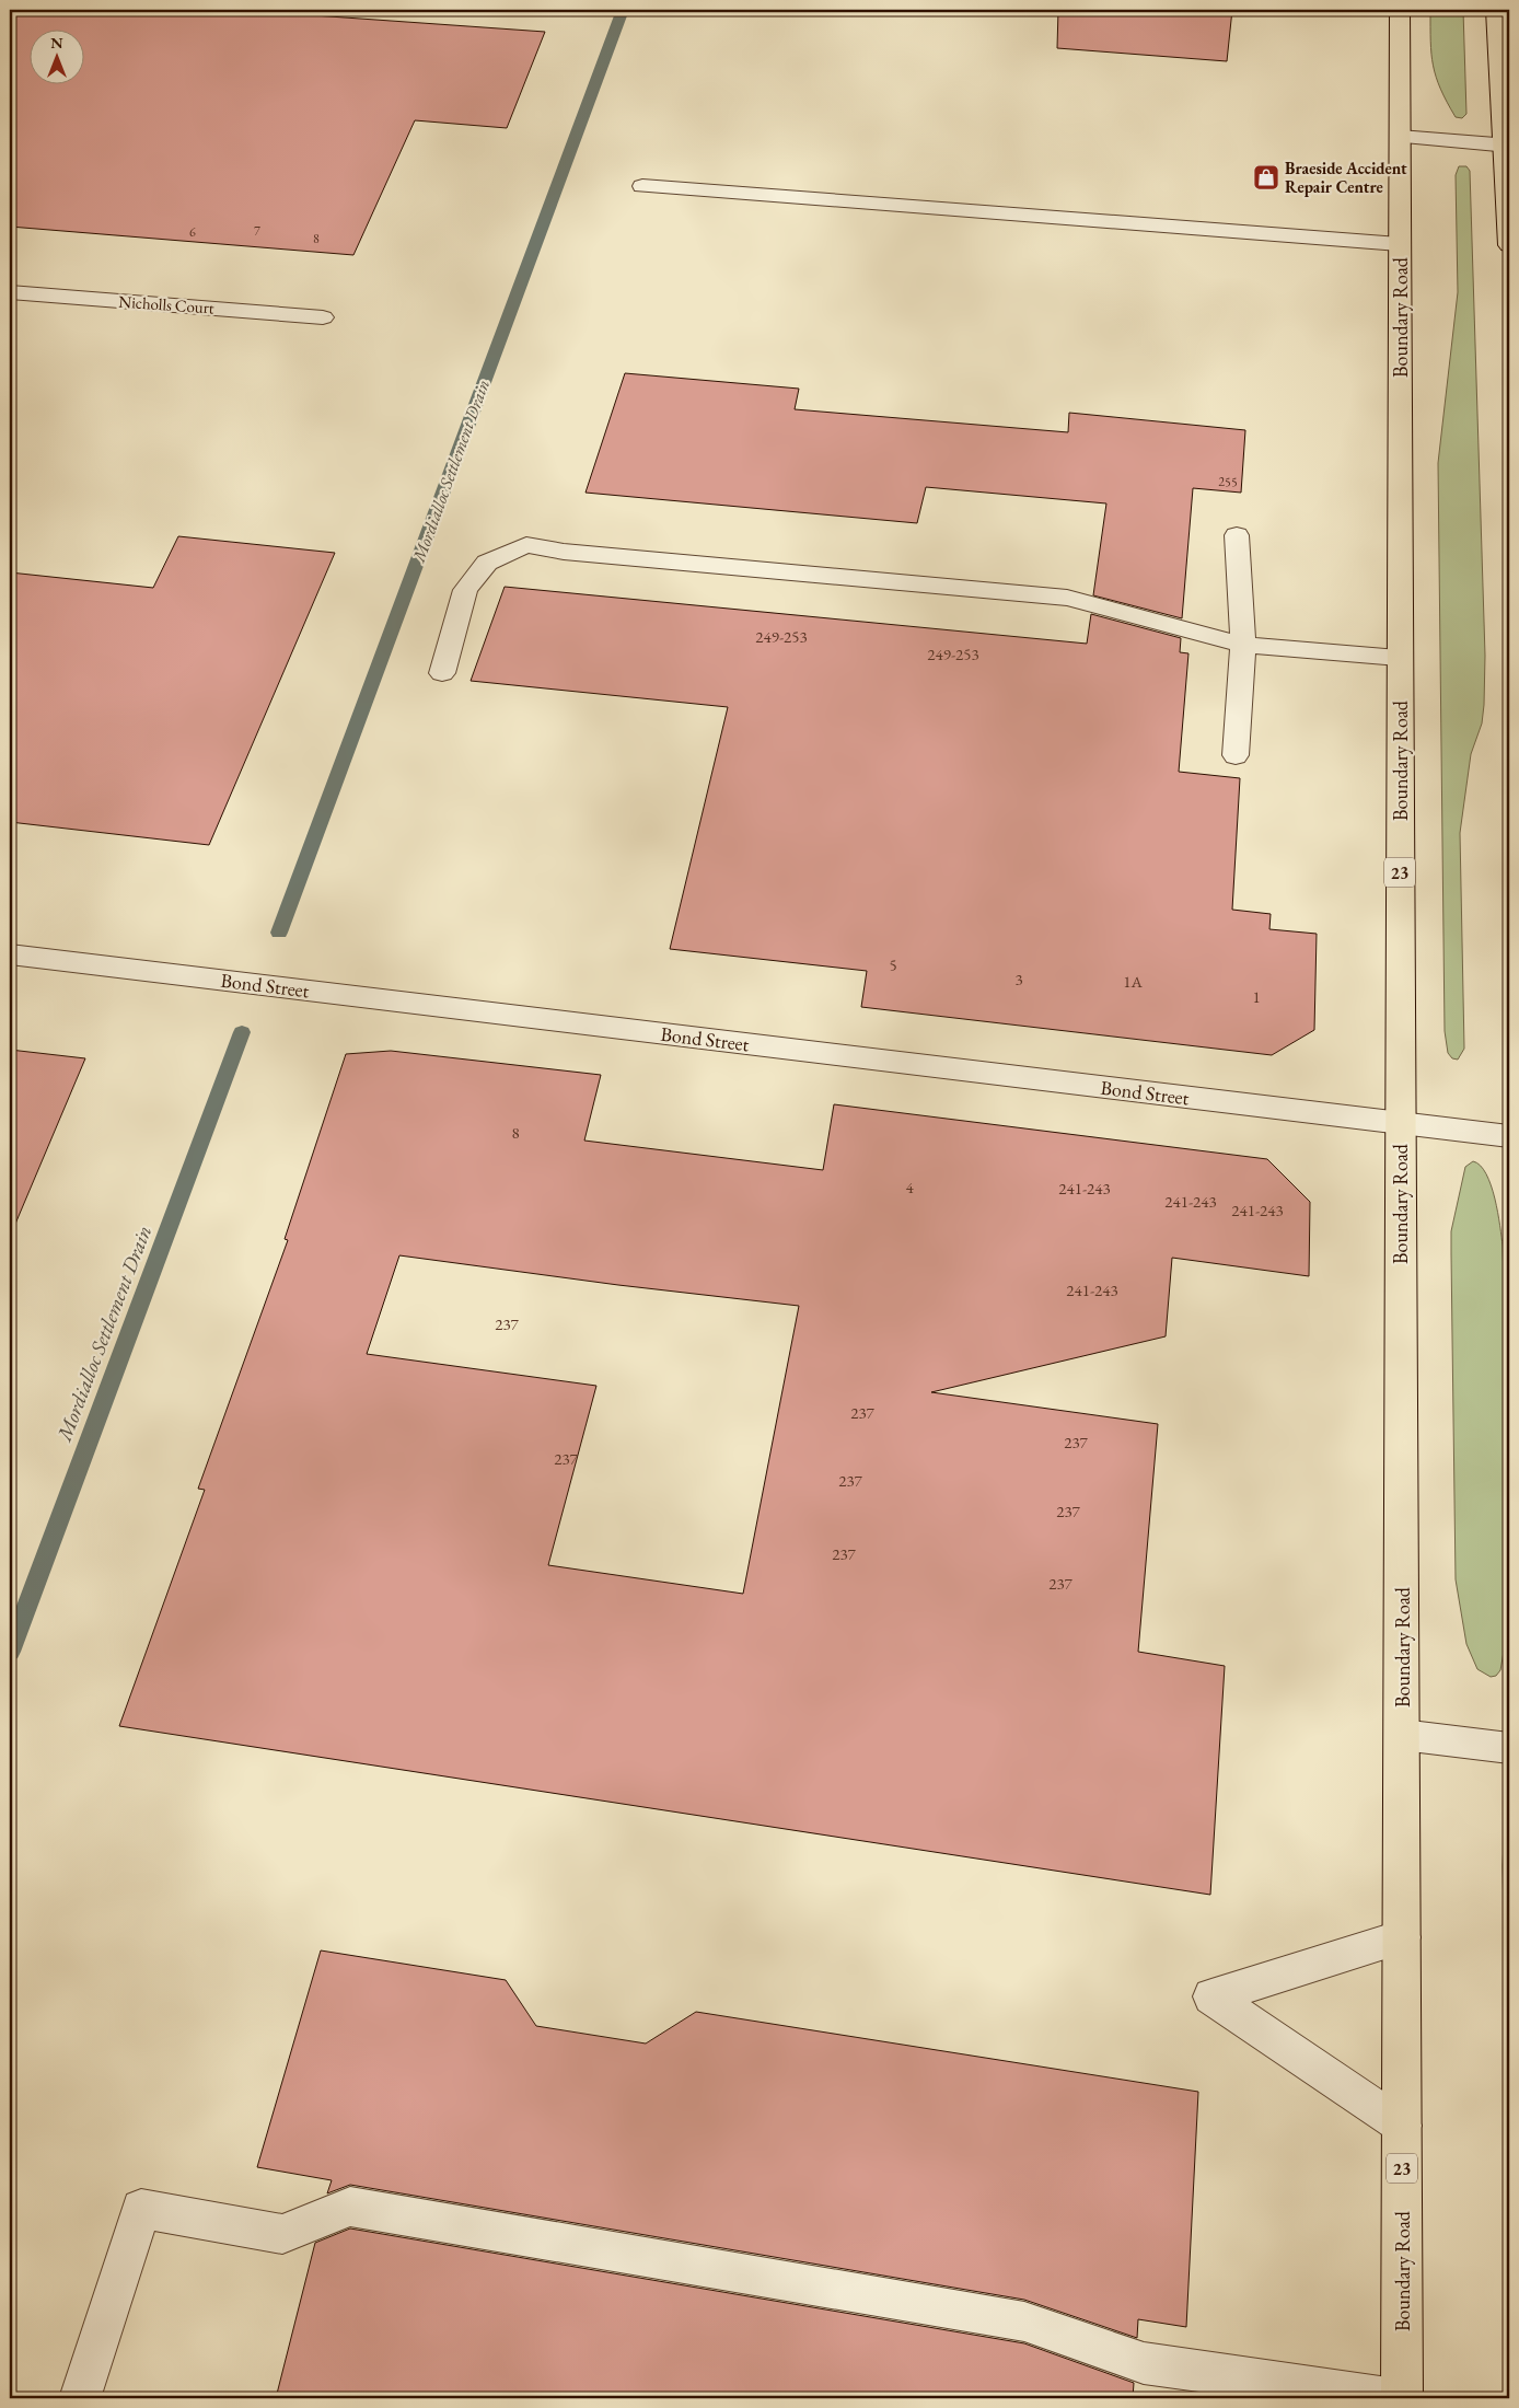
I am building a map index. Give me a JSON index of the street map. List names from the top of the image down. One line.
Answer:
{"streets":{"main road":["Boundary Road","23"],"street":["Nicholls Court","Bond Street"]},"crossings":[["Boundary Road","Bond Street"]],"water":["Mordialloc Settlement Drain"],"places":{"shop":["Braeside Accident Repair Centre"]},"house_numbers":["7","6","8","255","249-253","249-253","5","3","1A","1","8","4","241-243","241-243","241-243","241-243","237","237","237","237","237","237","237","237"],"north":"top"}
